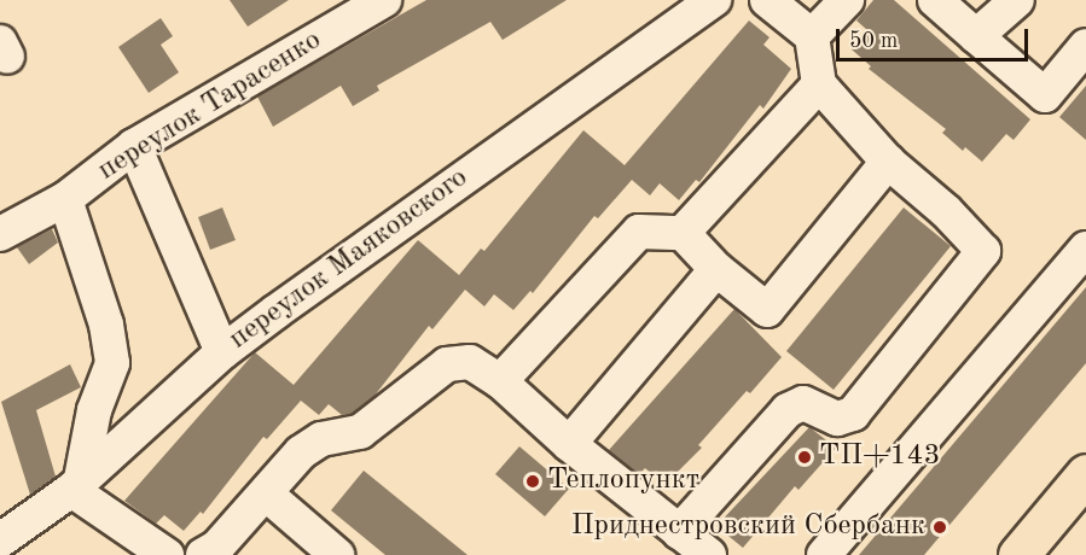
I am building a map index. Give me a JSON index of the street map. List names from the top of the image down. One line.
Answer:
{"streets":{"street":["переулок Тарасенко","переулок Маяковского"]},"places":["ТП+143","Теплопункт","Приднестровский Сбербанк"],"scale_bar":"50 m"}
